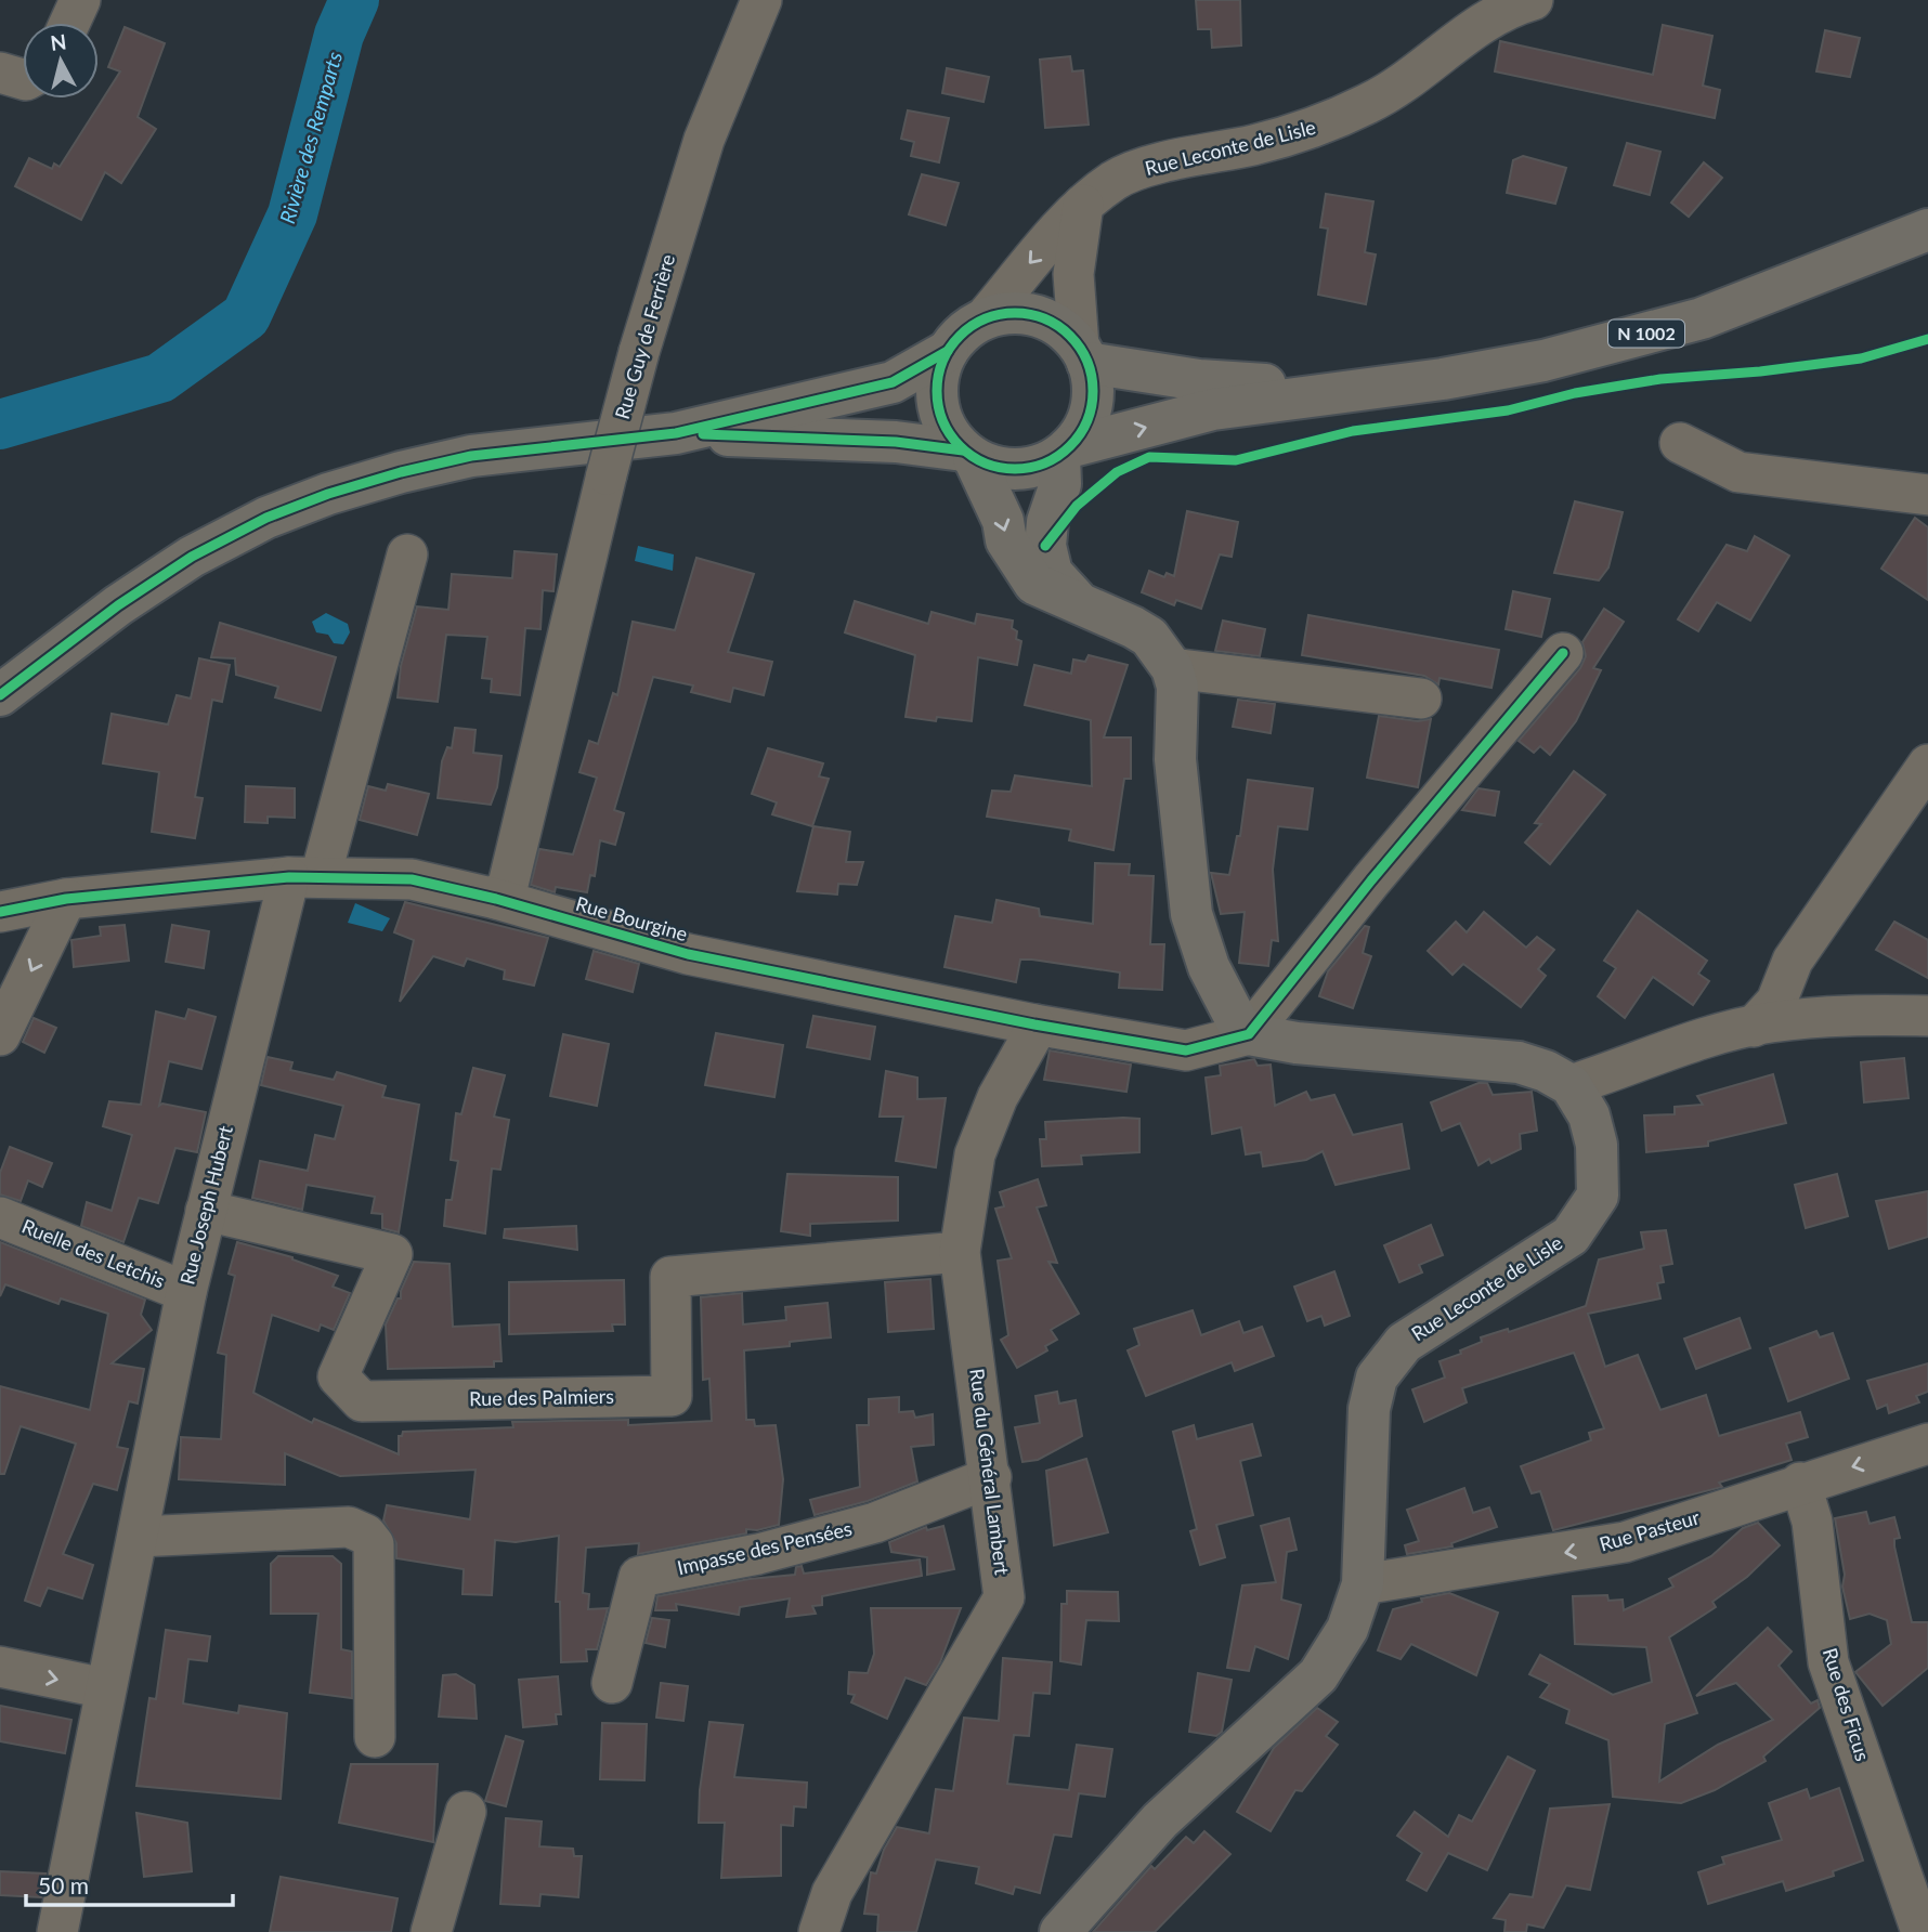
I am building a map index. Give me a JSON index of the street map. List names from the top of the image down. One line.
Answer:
{"streets":{"main road":["Rue Leconte de Lisle","N 1002"],"street":["Rue Guy de Ferrière","Rue Bourgine","Rue Joseph Hubert","Ruelle des Letchis","Rue des Palmiers","Rue du Général Lambert","Rue Pasteur","Impasse des Pensées","Rue des Ficus"]},"crossings":[["Rue Leconte de Lisle","N 1002"],["Rue Leconte de Lisle","Rue Pasteur"],["Rue Guy de Ferrière","Rue Bourgine"],["Rue Bourgine","Rue Joseph Hubert"],["Rue Bourgine","Rue du Général Lambert"],["Rue Joseph Hubert","Ruelle des Letchis"],["Rue Joseph Hubert","Rue des Palmiers"],["Rue des Palmiers","Rue du Général Lambert"],["Rue du Général Lambert","Impasse des Pensées"],["Rue Pasteur","Rue des Ficus"]],"one_way":["Rue Pasteur"],"water":["Rivière des Remparts"],"scale_bar":"50 m","north":"top"}
